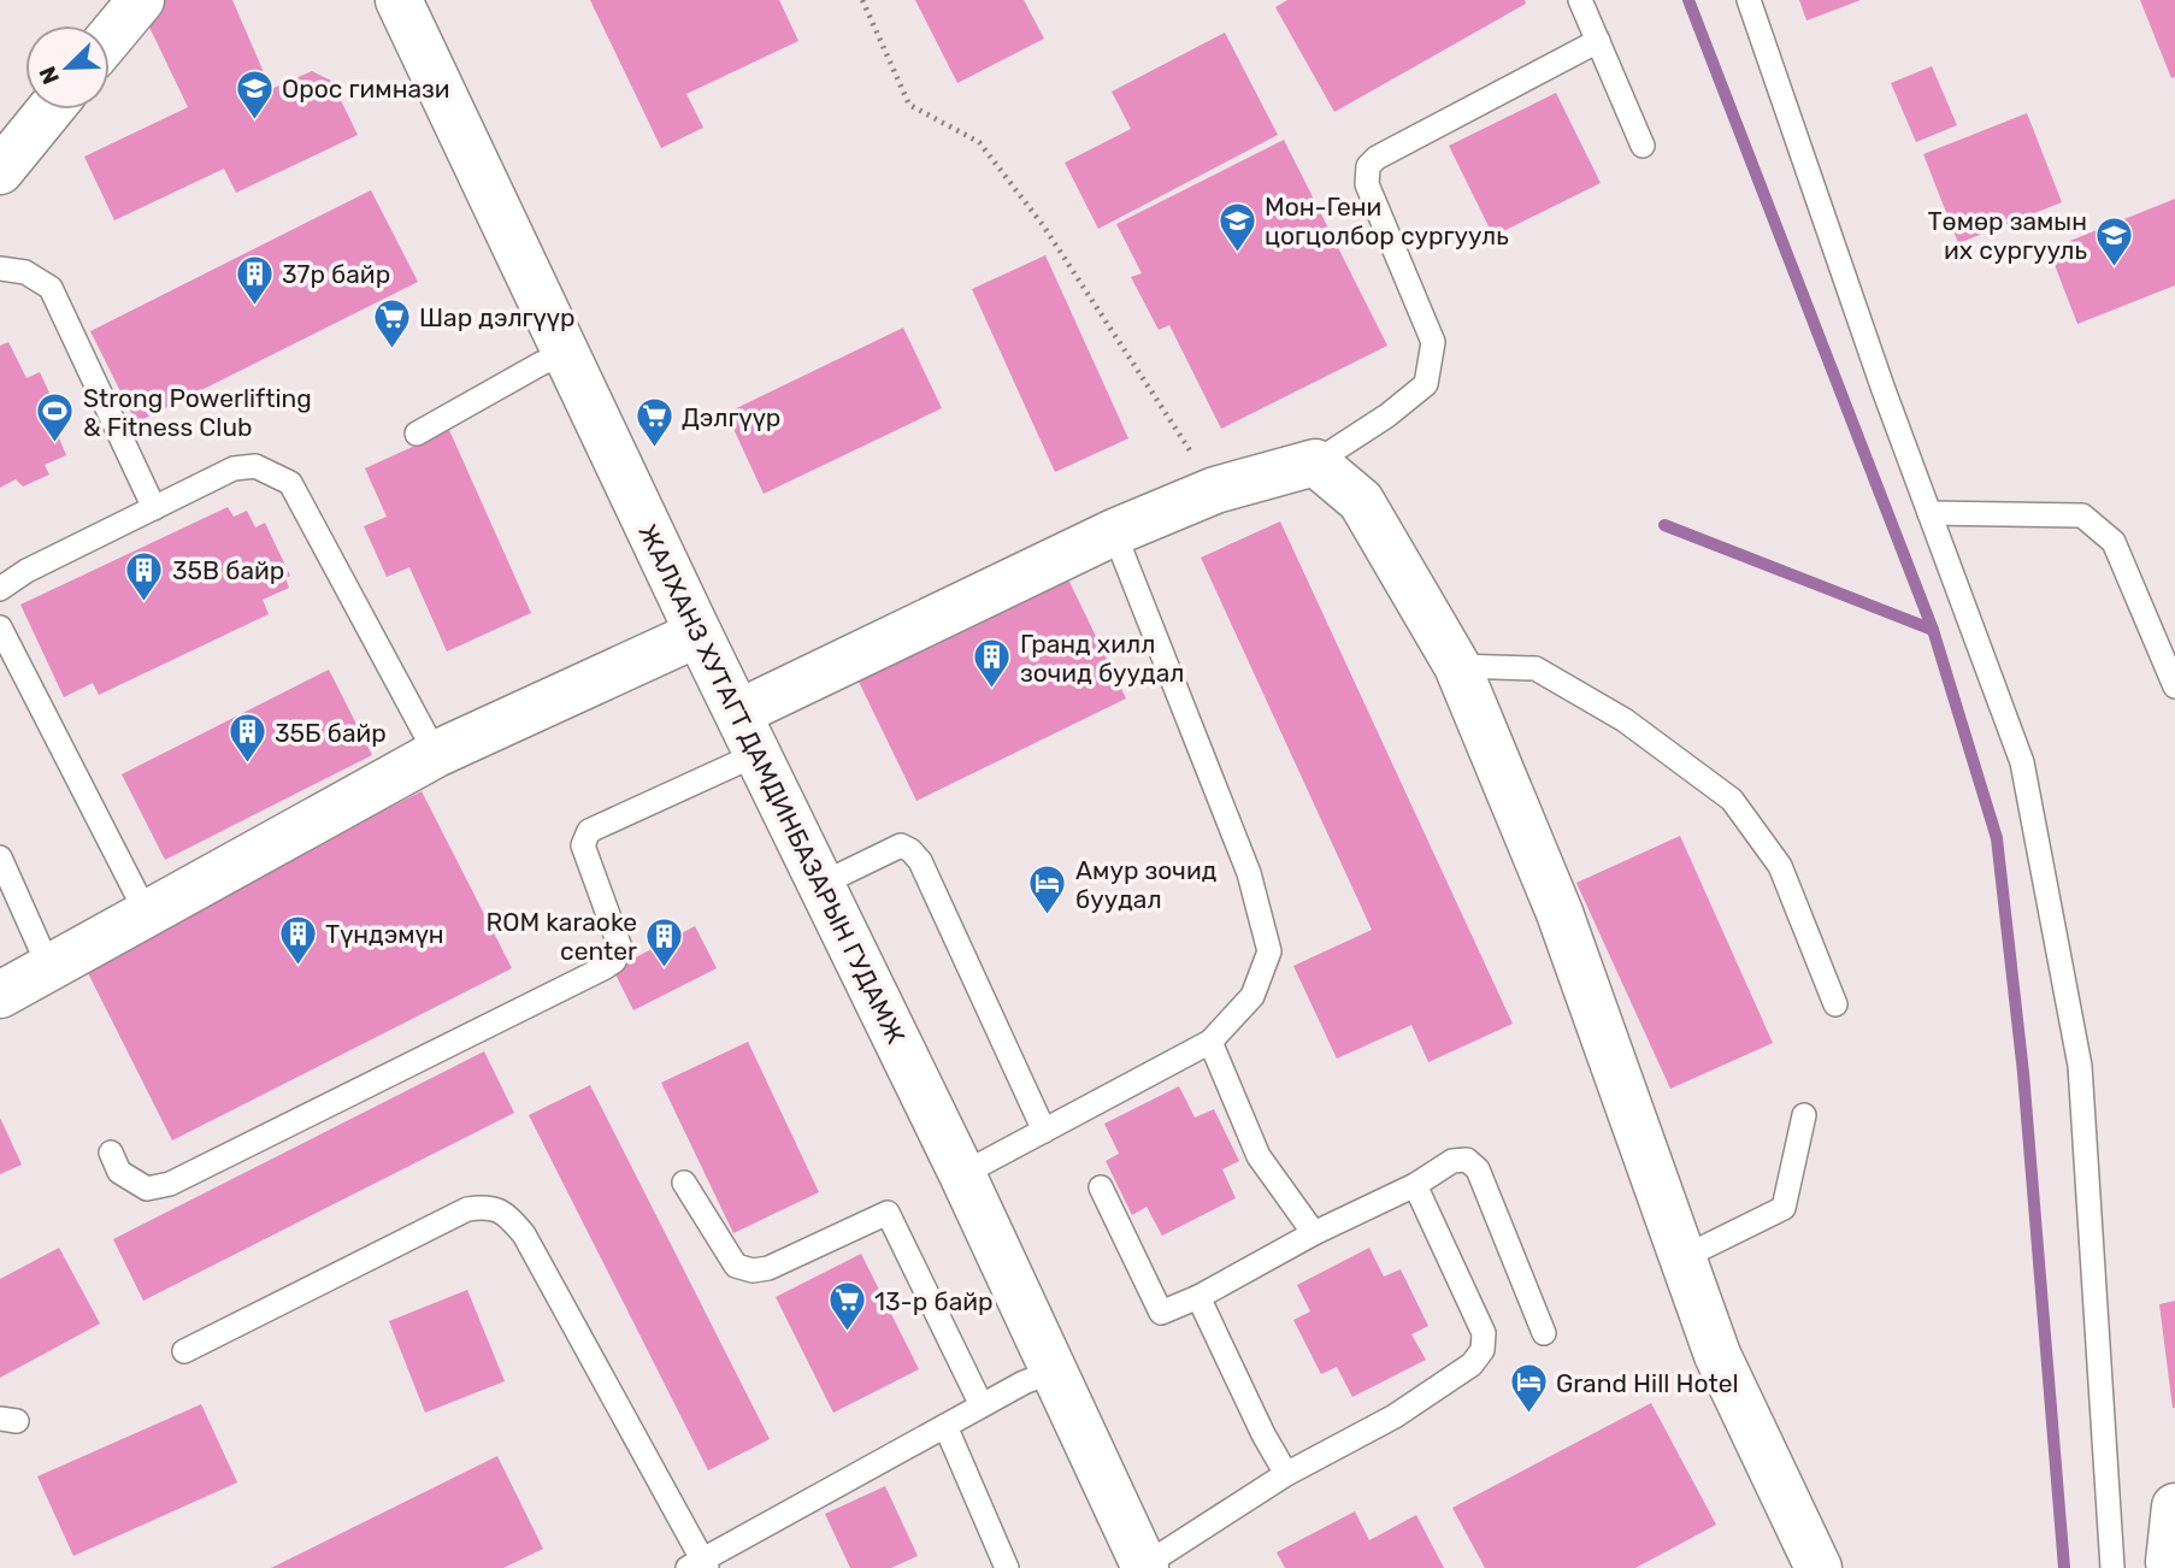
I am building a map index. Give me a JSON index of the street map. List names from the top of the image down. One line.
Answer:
{"streets":{"street":["ЖАЛХАНЗ ХУТАГТ ДАМДИНБАЗАРЫН ГУДАМЖ"]},"places":{"school or university":["Орос гимнази","Мон-Гени цогцолбор сургууль","Төмөр замын их сургууль"],"building":["37р байр","35В байр","Гранд хилл зочид буудал","35Б байр","Түндэмүн","ROM karaoke center"],"supermarket":["Шар дэлгүүр","Дэлгүүр","13-р байр"],"sports":["Strong Powerlifting & Fitness Club"],"hotel":["Амур зочид буудал","Grand Hill Hotel"]},"north":"bottom left"}
